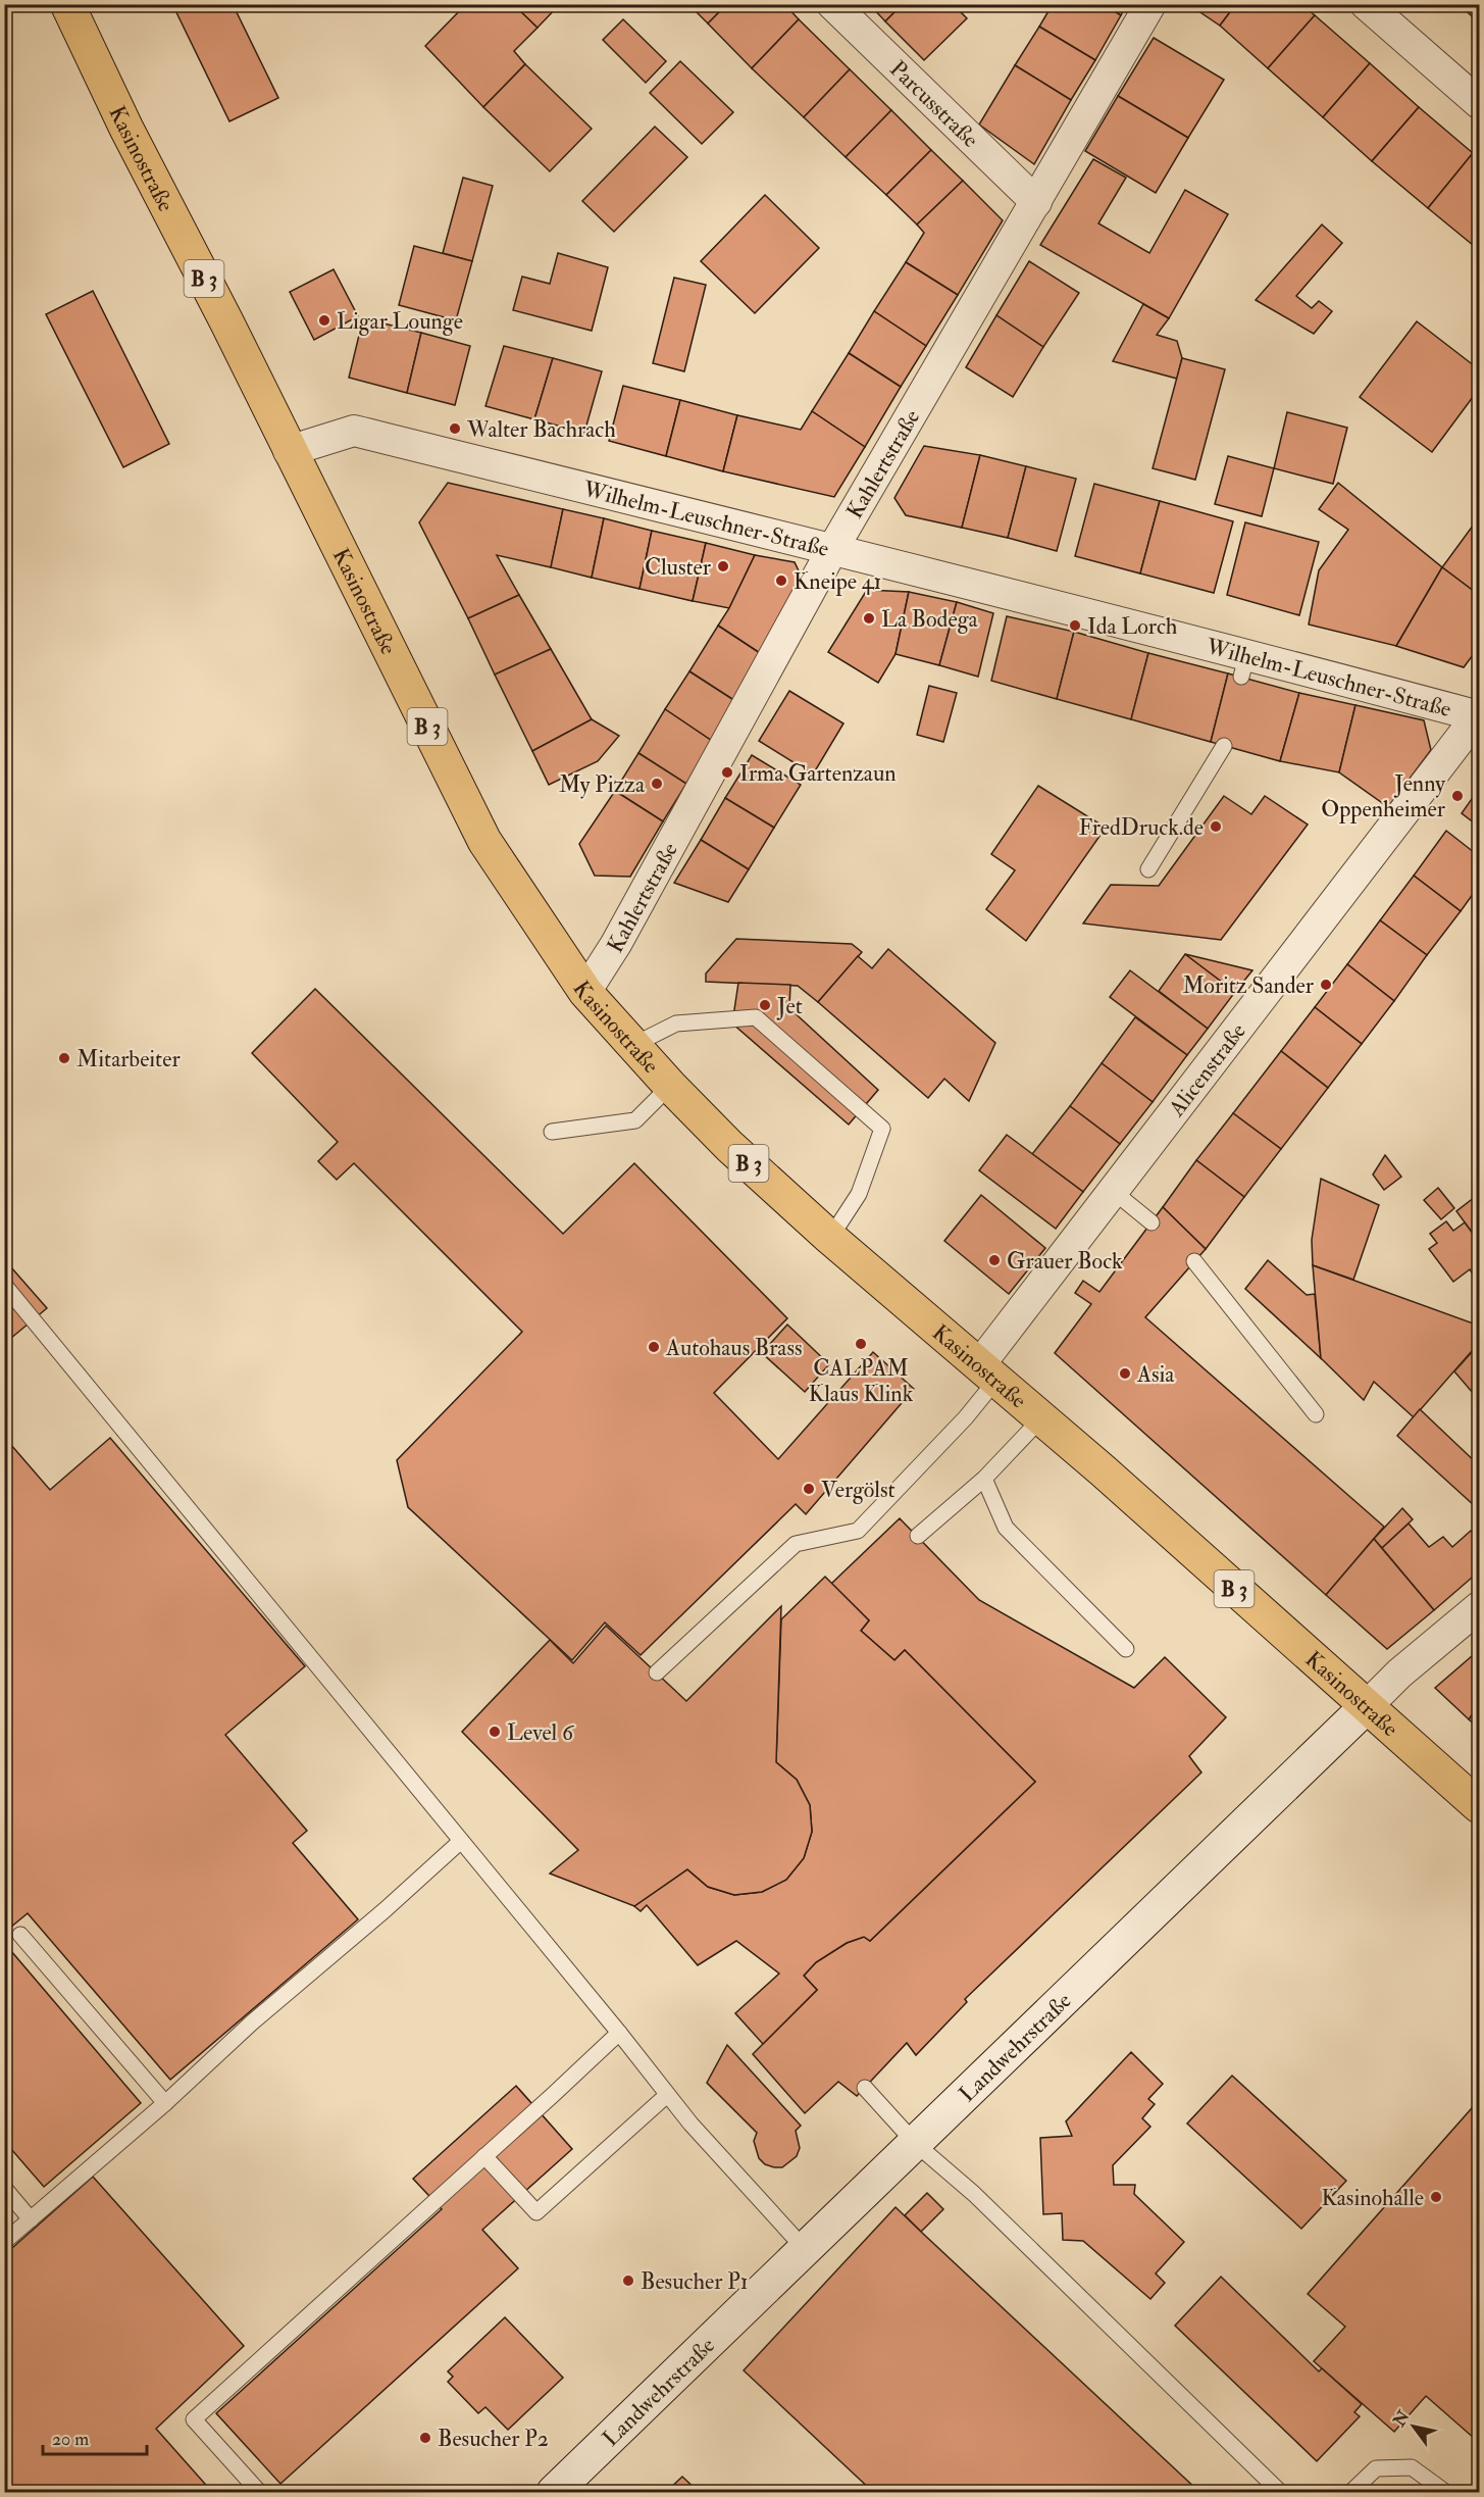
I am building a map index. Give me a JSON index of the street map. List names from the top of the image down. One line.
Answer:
{"streets":{"main road":["Kasinostraße","B 3"],"street":["Parcusstraße","Kahlertstraße","Wilhelm-Leuschner-Straße","Alicenstraße","Landwehrstraße"]},"crossings":[["Parcusstraße","Kahlertstraße"],["Kasinostraße","Kahlertstraße"],["Kasinostraße","Wilhelm-Leuschner-Straße"],["Kasinostraße","Alicenstraße"],["Kasinostraße","Landwehrstraße"],["Kahlertstraße","Wilhelm-Leuschner-Straße"],["Wilhelm-Leuschner-Straße","Alicenstraße"]],"places":["Ligar Lounge","Walter Bachrach","Cluster","Kneipe 41","La Bodega","Ida Lorch","Irma Gartenzaun","My Pizza","Jenny Oppenheimer","FredDruck.de","Moritz Sander","Jet","Mitarbeiter","Grauer Bock","CALPAM Klaus Klink","Autohaus Brass","Asia","Vergölst","Level 6","Kasinohalle","Besucher P1","Besucher P2"],"scale_bar":"20 m","north":"top left"}
